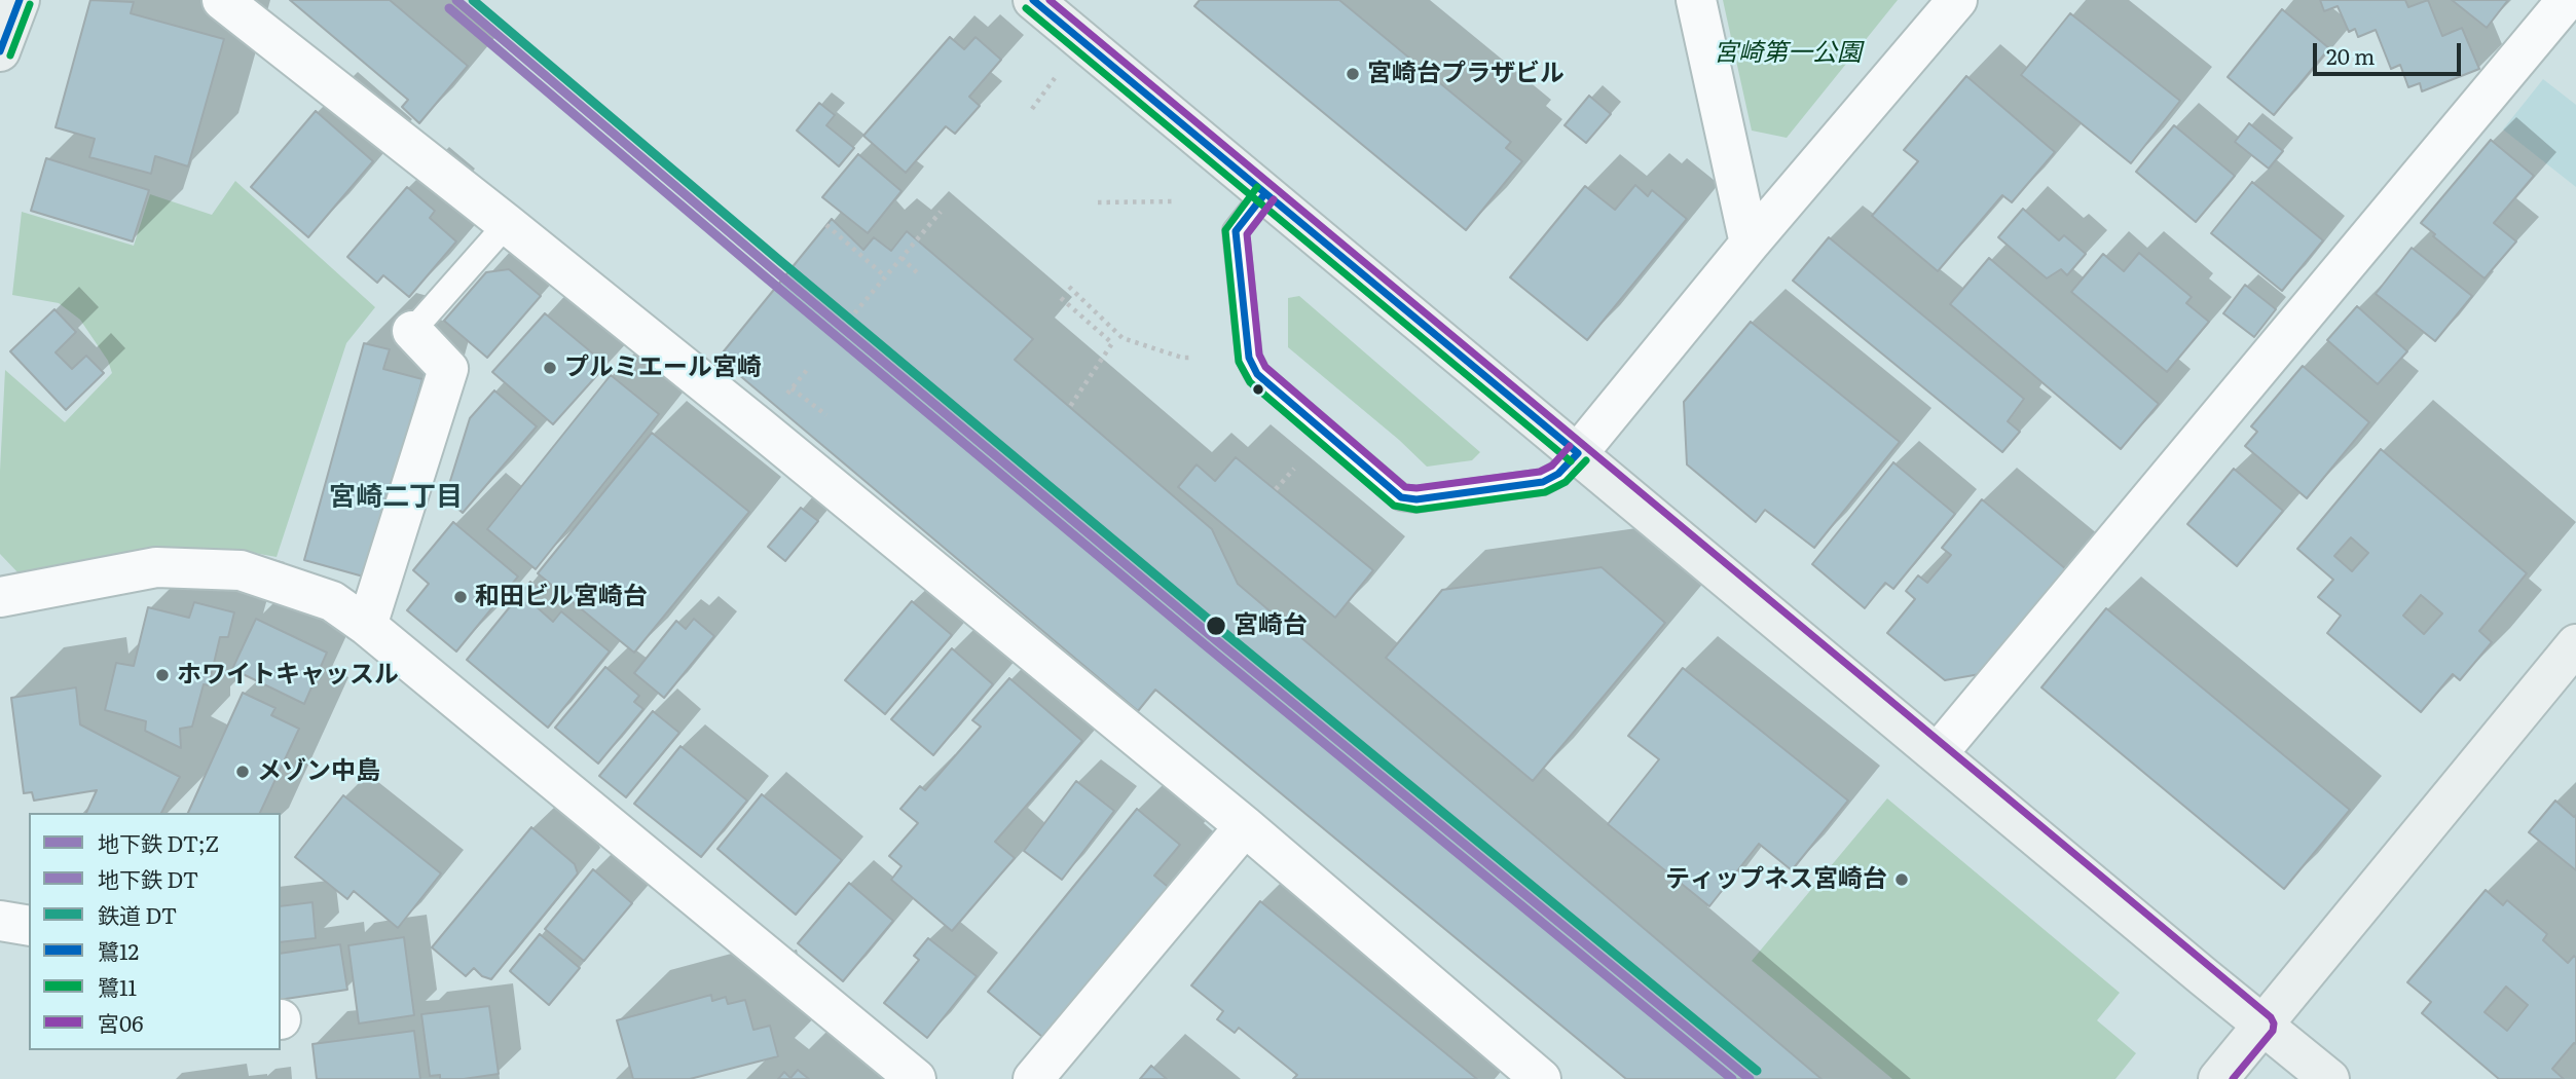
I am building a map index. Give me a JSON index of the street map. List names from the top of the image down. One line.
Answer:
{"districts":["宮崎二丁目"],"parks":["宮崎第一公園"],"places":["宮崎台プラザビル","プルミエール宮崎","和田ビル宮崎台","宮崎台","ホワイトキャッスル","メゾン中島","ティップネス宮崎台"],"lines":["metro line DT;Z","rail line DT","transit line 鷺12","transit line 宮06","transit line 鷺11","metro line DT"],"legend":["地下鉄 DT;Z","地下鉄 DT","鉄道 DT","鷺12","鷺11","宮06"],"scale_bar":"20 m"}
